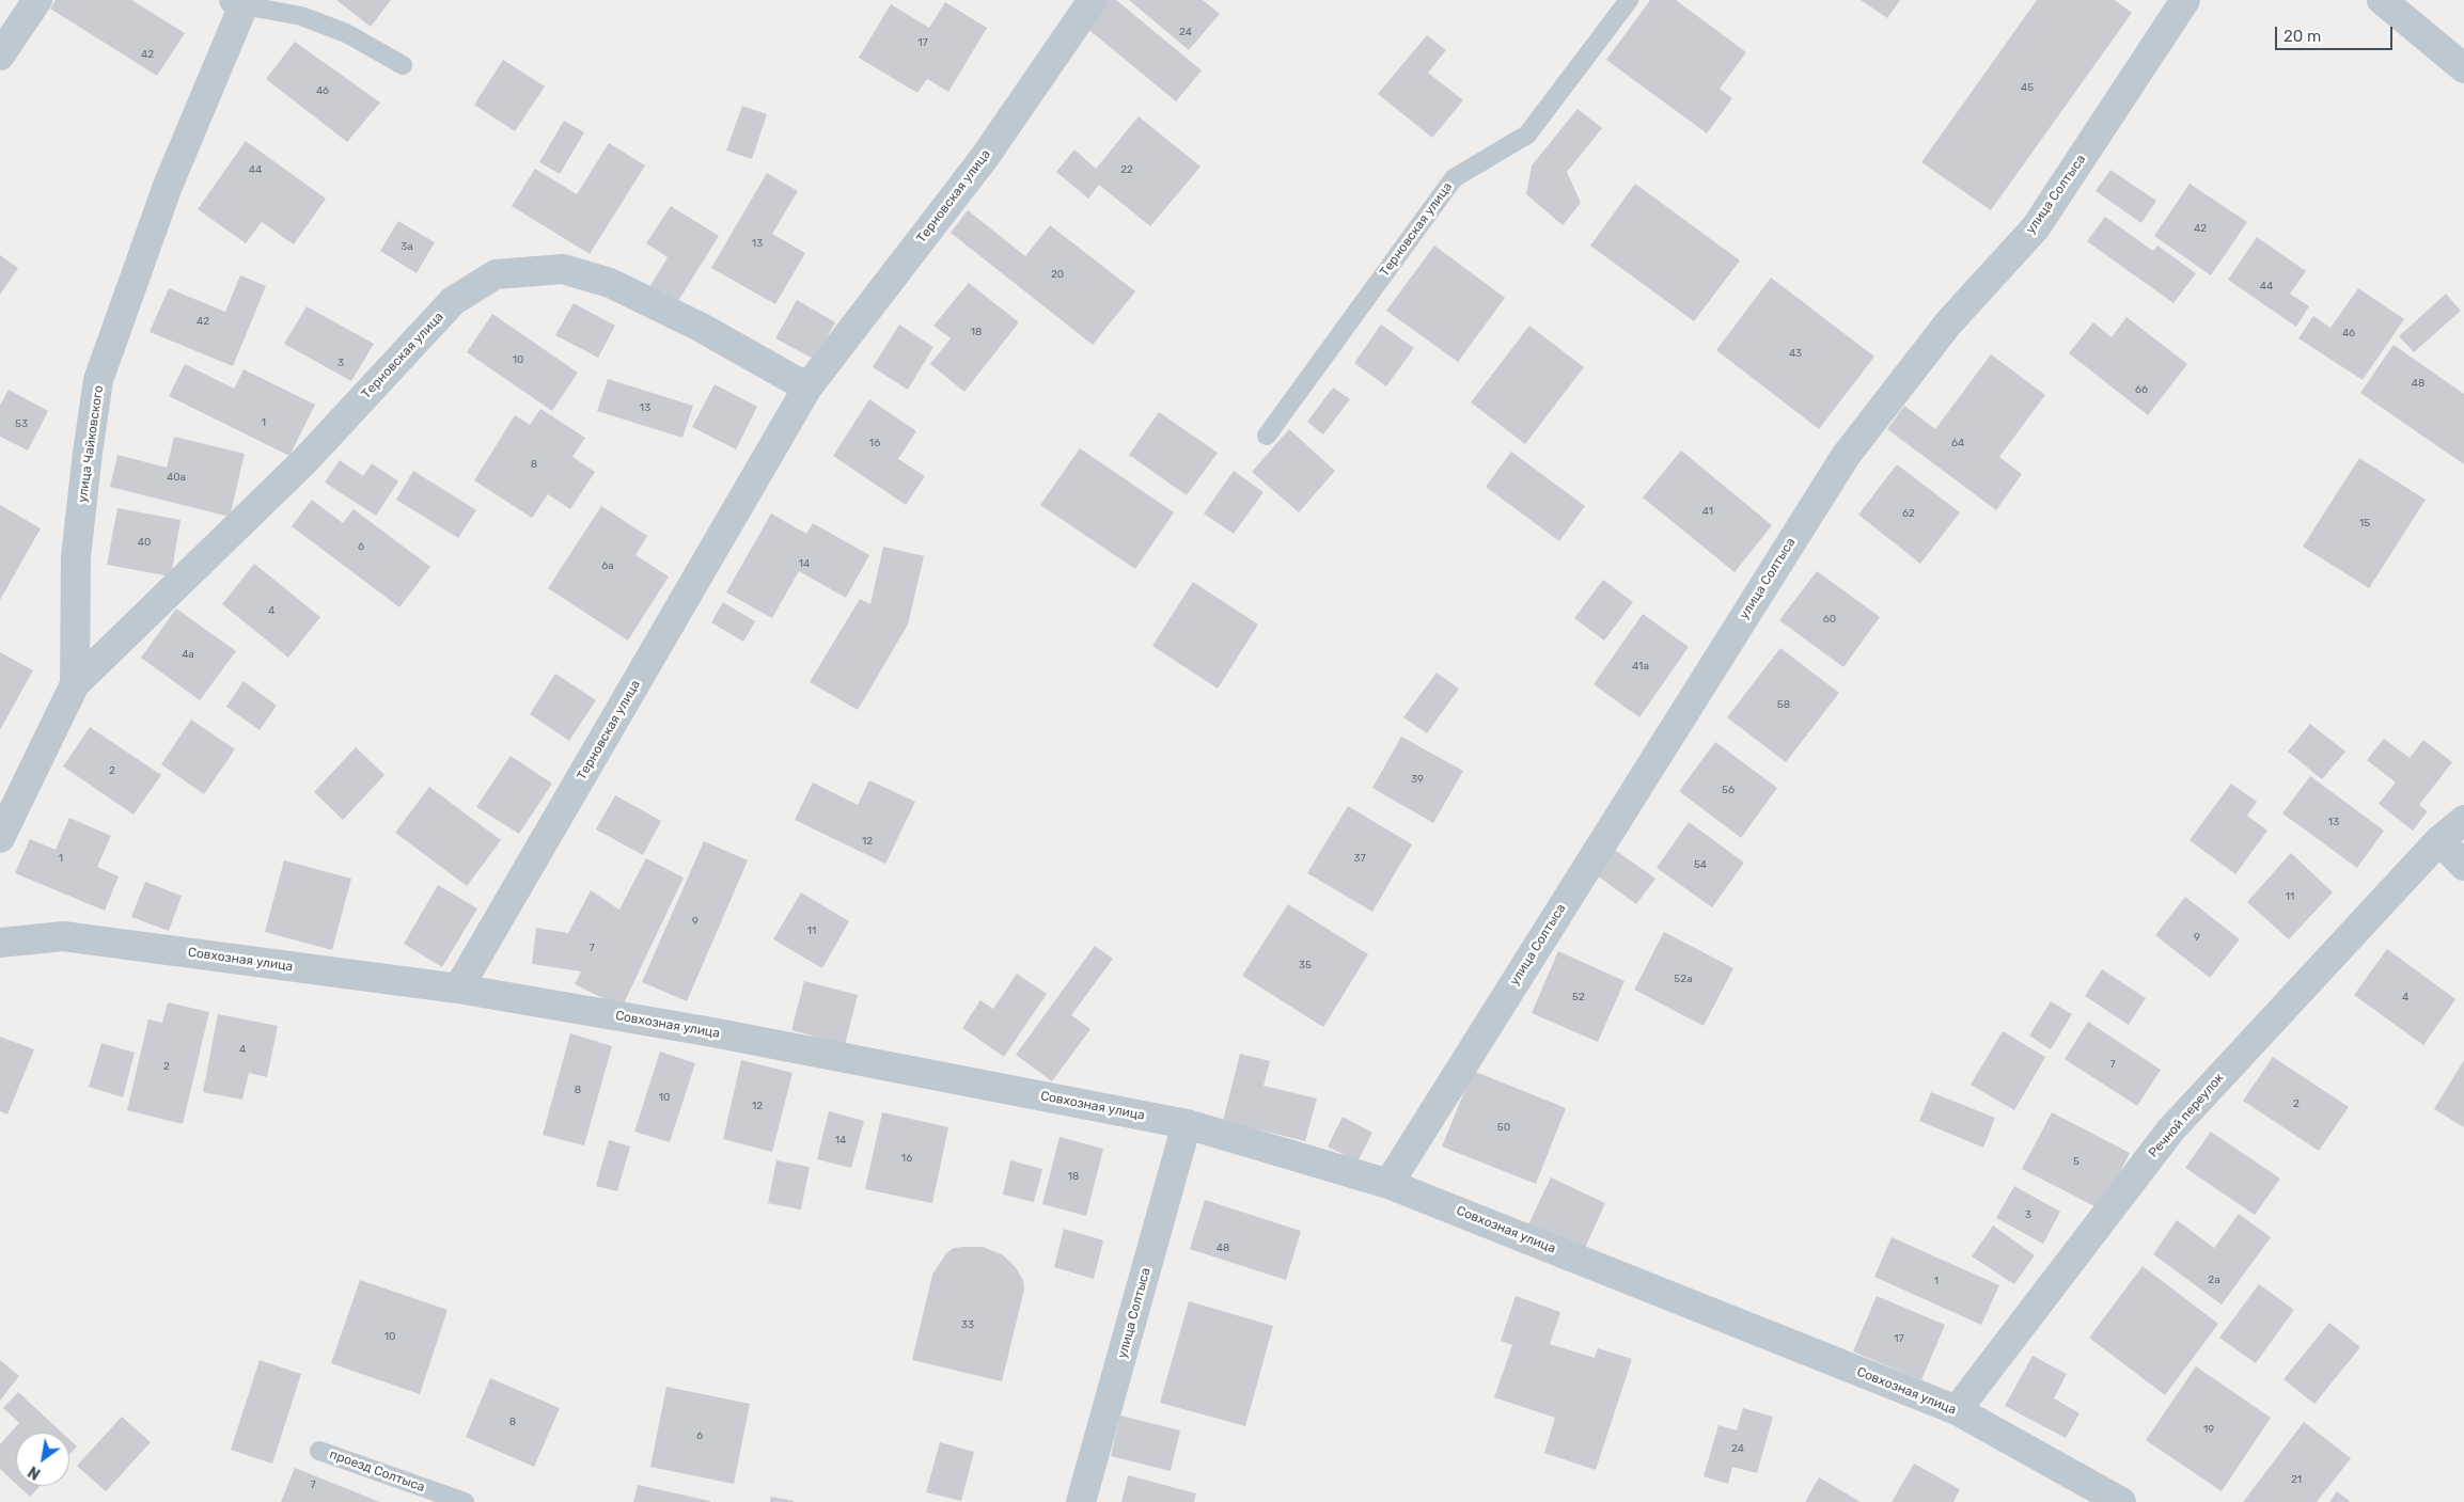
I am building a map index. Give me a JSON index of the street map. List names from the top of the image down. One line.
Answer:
{"streets":{"street":["улица Солтыса","Терновская улица","улица Чайковского","Совхозная улица","Речной переулок"],"lane":["проезд Солтыса"]},"crossings":[["улица Солтыса","Совхозная улица"],["Терновская улица","улица Чайковского"],["Терновская улица","Совхозная улица"],["Совхозная улица","Речной переулок"]],"house_numbers":["24","17","42","45","46","44","22","42","13","3а","20","44","42","18","46","43","10","3","48","66","13","1","53","16","64","8","40а","41","62","15","40","6","14","6а","4","60","4а","41а","58","2","39","56","13","12","1","37","54","11","9","11","9","7","35","52а","52","4","4","7","2","8","10","2","12","50","14","16","5","18","3","48","2а","1","33","10","17","8","19","6","24","21","7"],"scale_bar":"20 m","north":"bottom left"}
